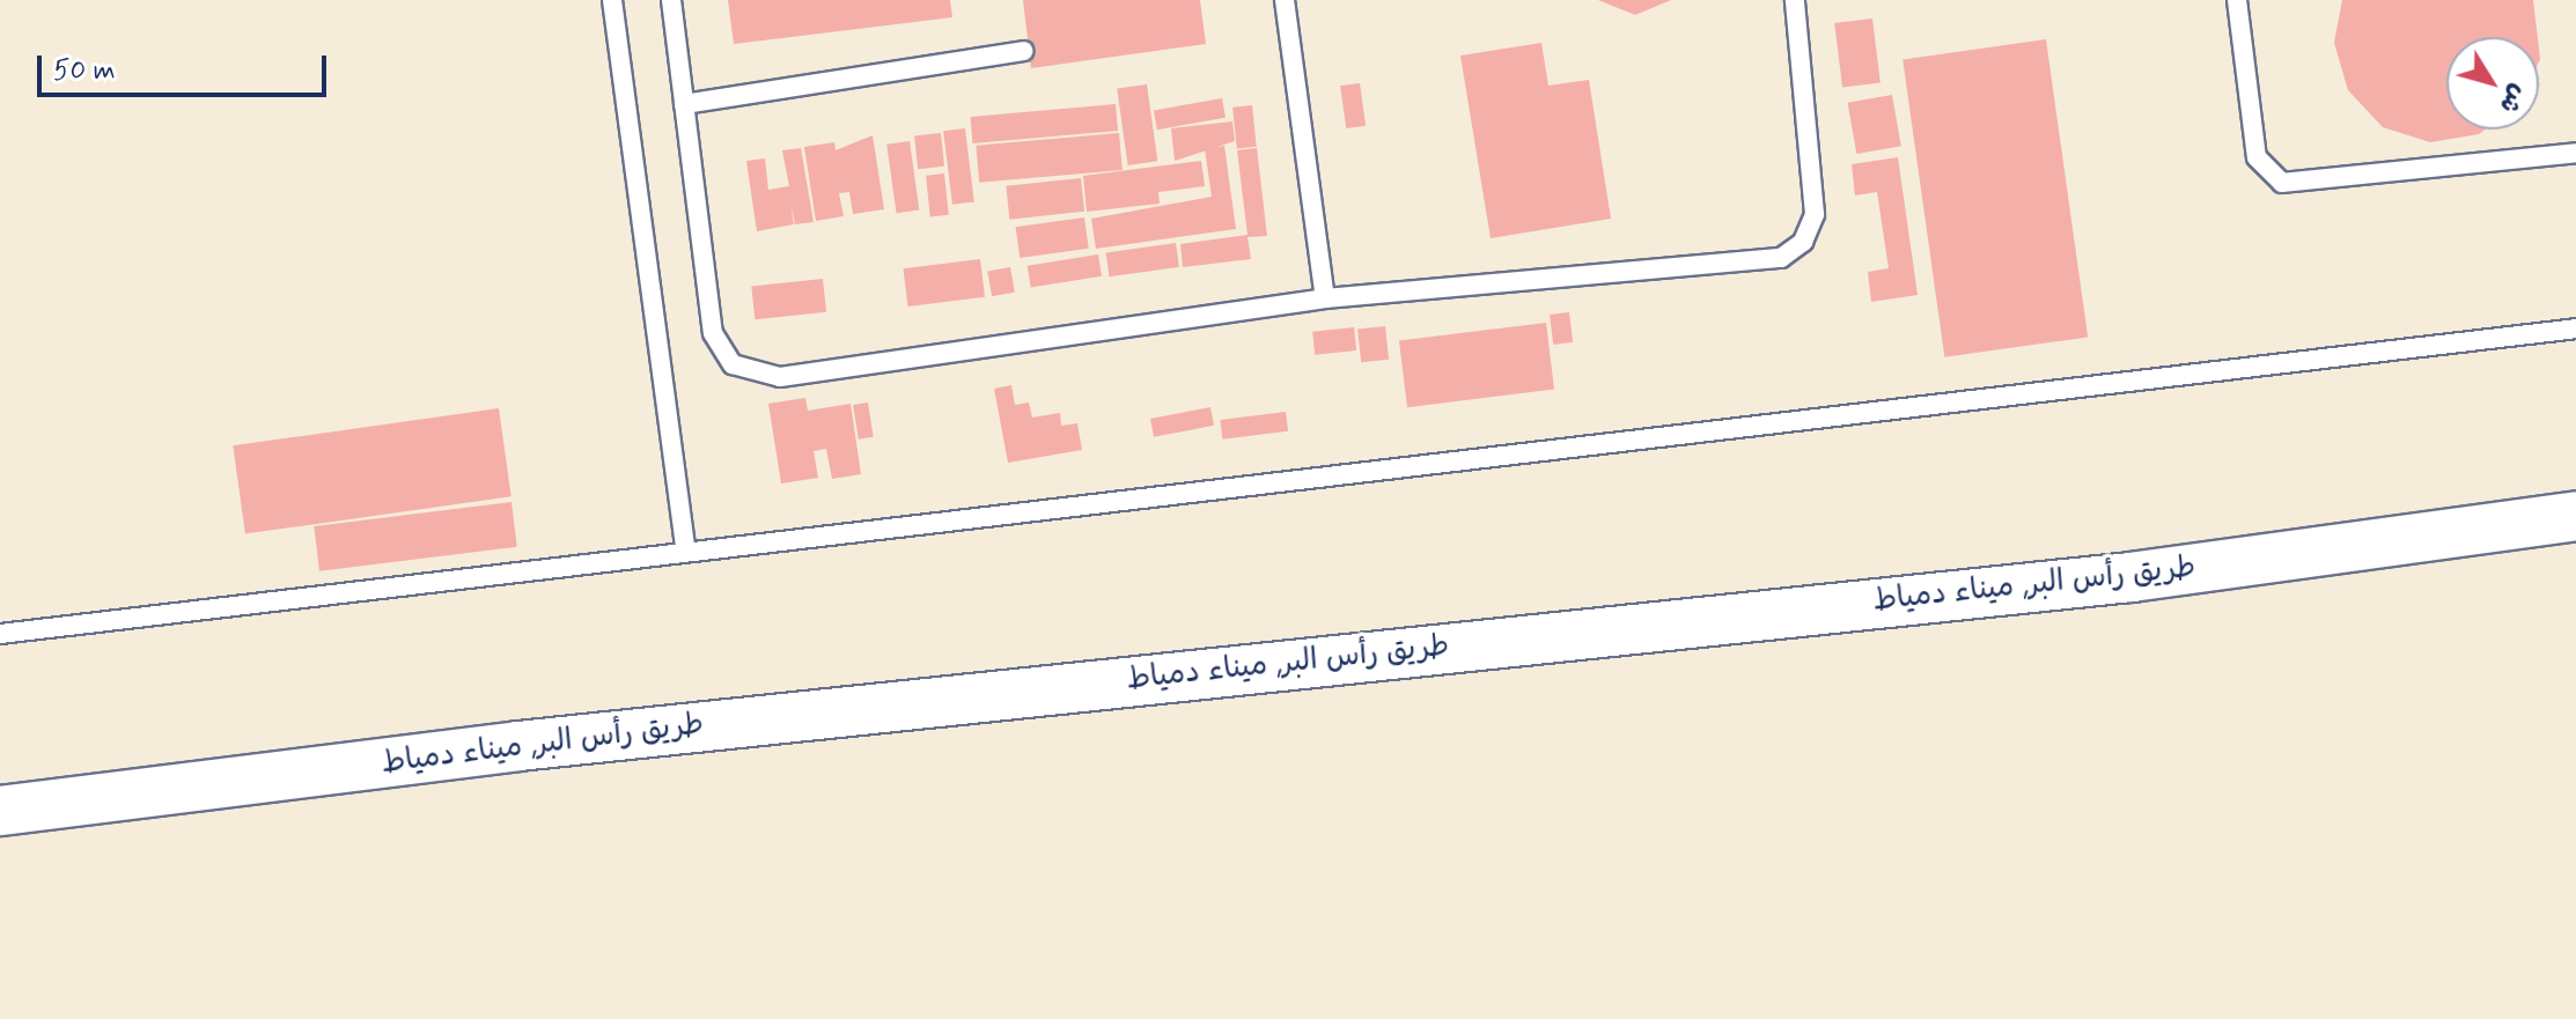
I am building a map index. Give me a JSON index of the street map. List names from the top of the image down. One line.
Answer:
{"streets":{"street":["طريق رأس البر, ميناء دمياط"]},"scale_bar":"50 m","north":"bottom right"}
